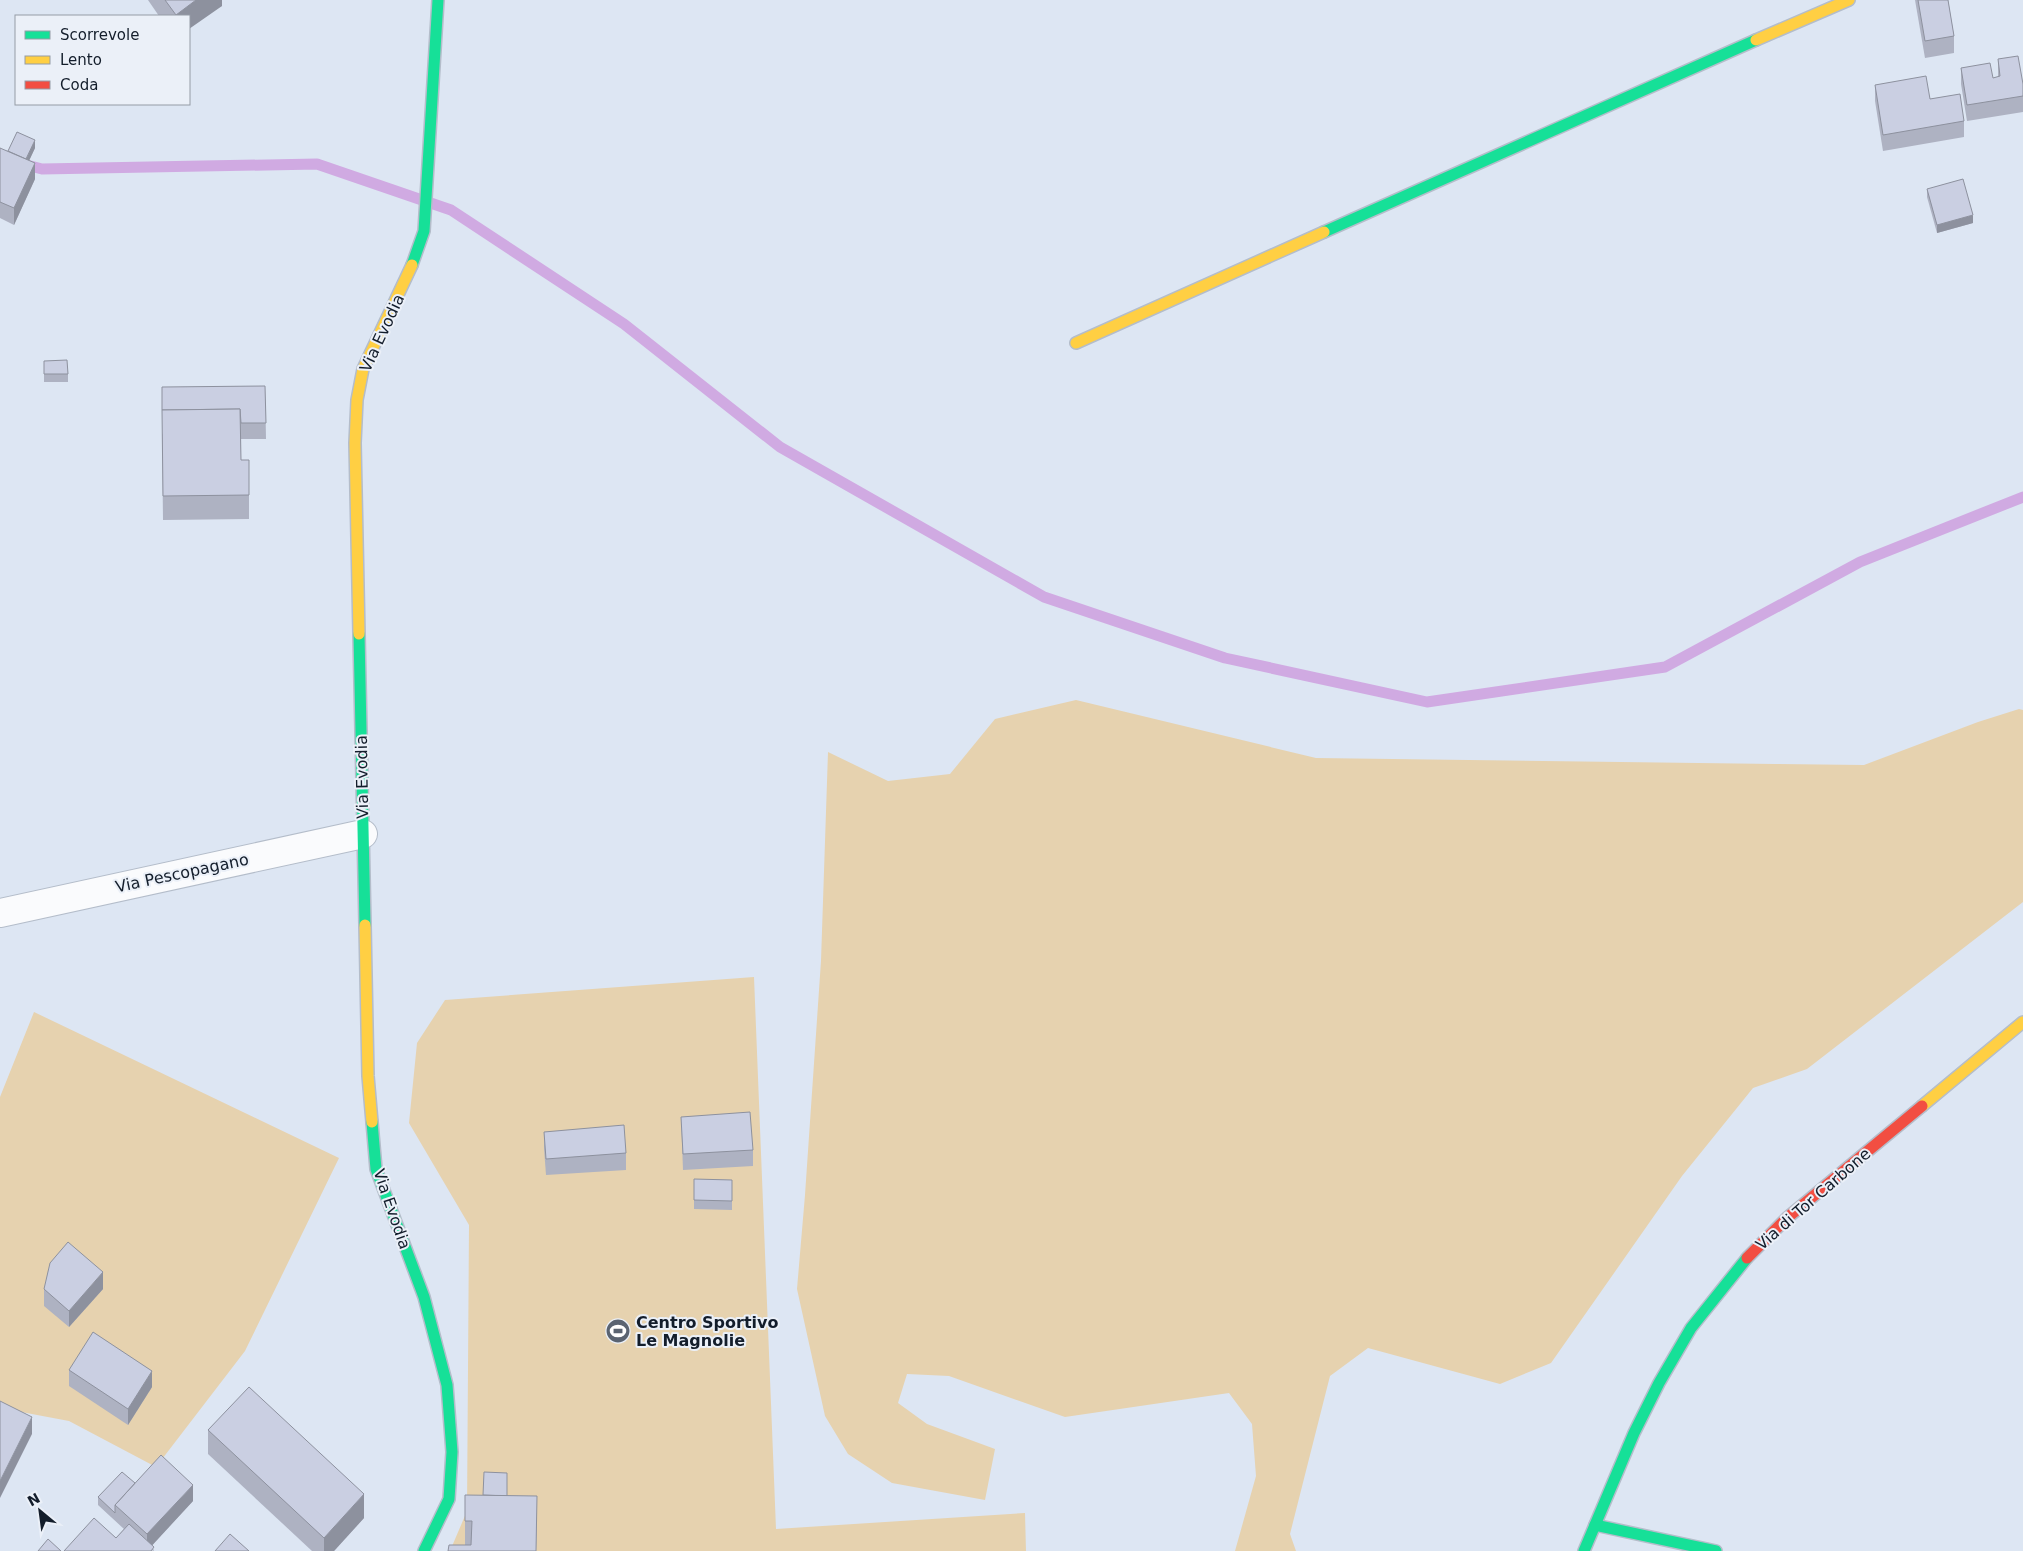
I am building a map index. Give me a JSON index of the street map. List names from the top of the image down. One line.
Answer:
{"streets":{"street":["Via Evodia","Via Pescopagano","Via di Tor Carbone"]},"crossings":[["Via Evodia","Via Pescopagano"]],"places":{"sports":["Centro Sportivo Le Magnolie"]},"legend":["Scorrevole","Lento","Coda"],"north":"top left"}
